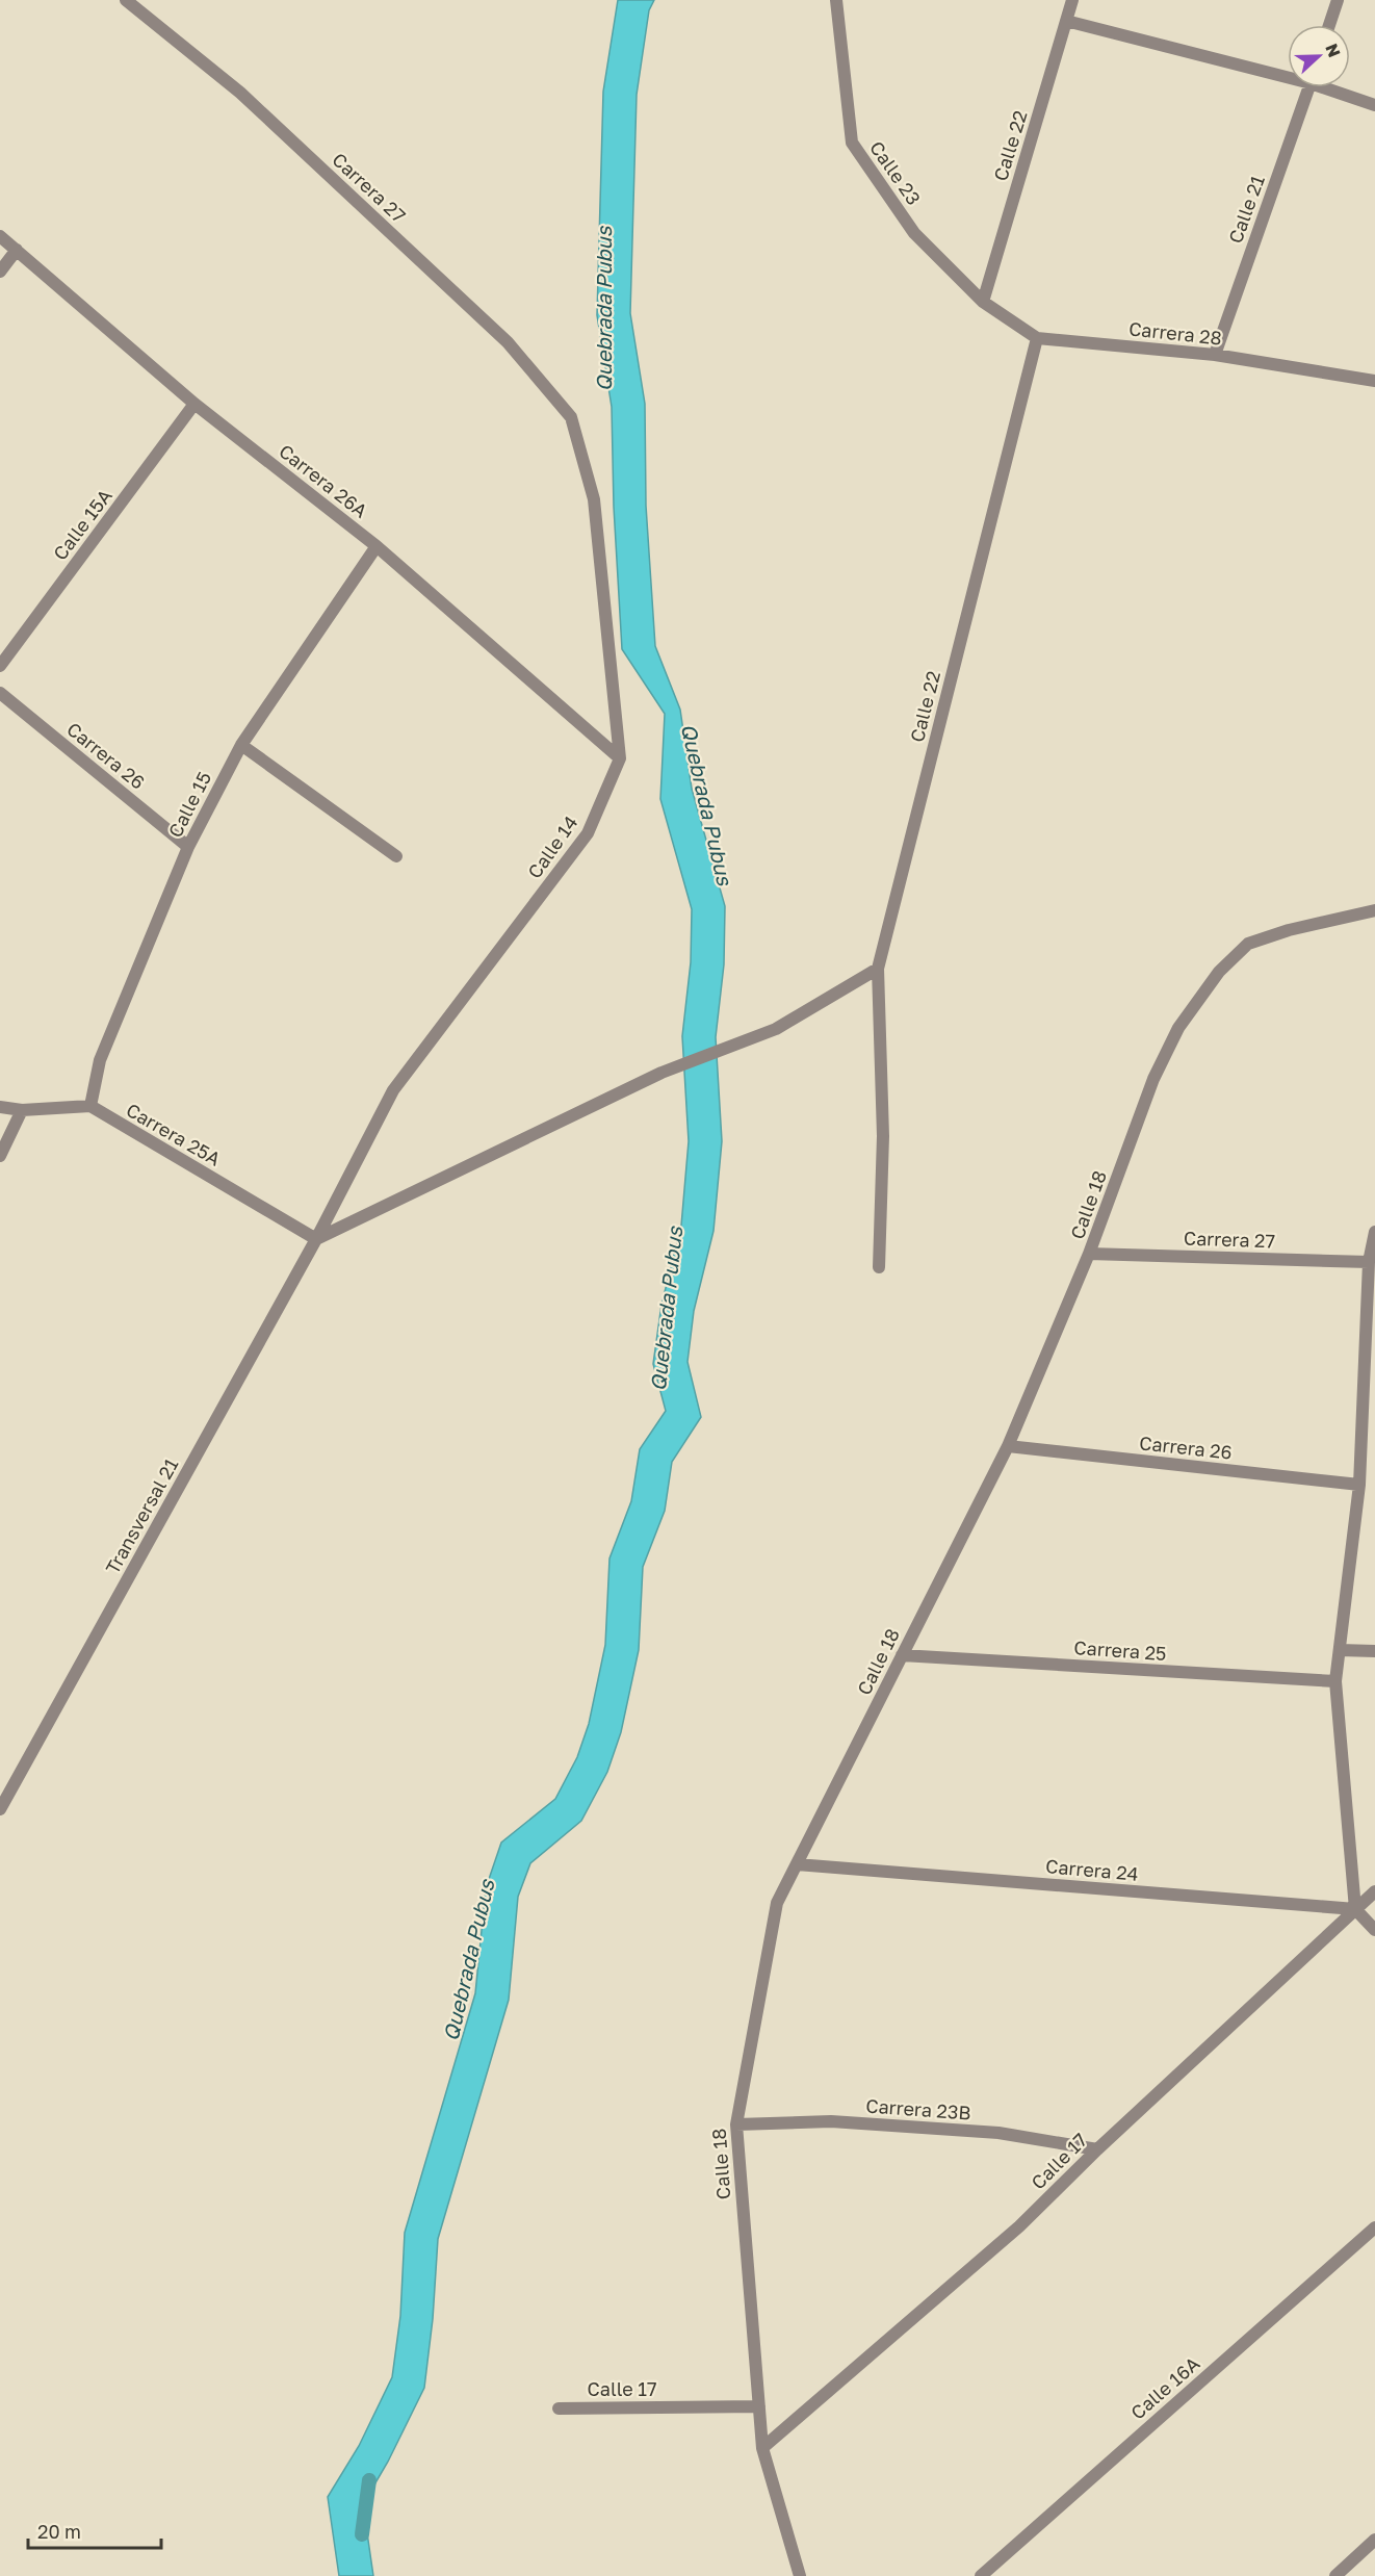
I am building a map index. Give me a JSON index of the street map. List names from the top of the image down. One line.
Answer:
{"streets":{"street":["Calle 22","Calle 23","Carrera 27","Calle 21","Carrera 28","Carrera 26A","Calle 15A","Carrera 26","Calle 15","Calle 14","Carrera 25A","Calle 18","Transversal 21","Carrera 25","Carrera 24","Carrera 23B","Calle 17","Calle 16A"]},"crossings":[["Calle 22","Calle 23"],["Calle 22","Carrera 28"],["Calle 23","Carrera 28"],["Carrera 27","Calle 14"],["Carrera 27","Calle 18"],["Calle 21","Carrera 28"],["Carrera 26A","Calle 15A"],["Carrera 26A","Calle 15"],["Carrera 26A","Calle 14"],["Carrera 26","Calle 15"],["Carrera 26","Calle 18"],["Calle 15","Carrera 25A"],["Calle 14","Carrera 25A"],["Calle 14","Transversal 21"],["Carrera 25A","Transversal 21"],["Calle 18","Carrera 25"],["Calle 18","Carrera 24"],["Calle 18","Carrera 23B"],["Calle 18","Calle 17"],["Carrera 24","Calle 17"],["Carrera 23B","Calle 17"]],"water":["Quebrada Pubus"],"scale_bar":"20 m","north":"right"}
